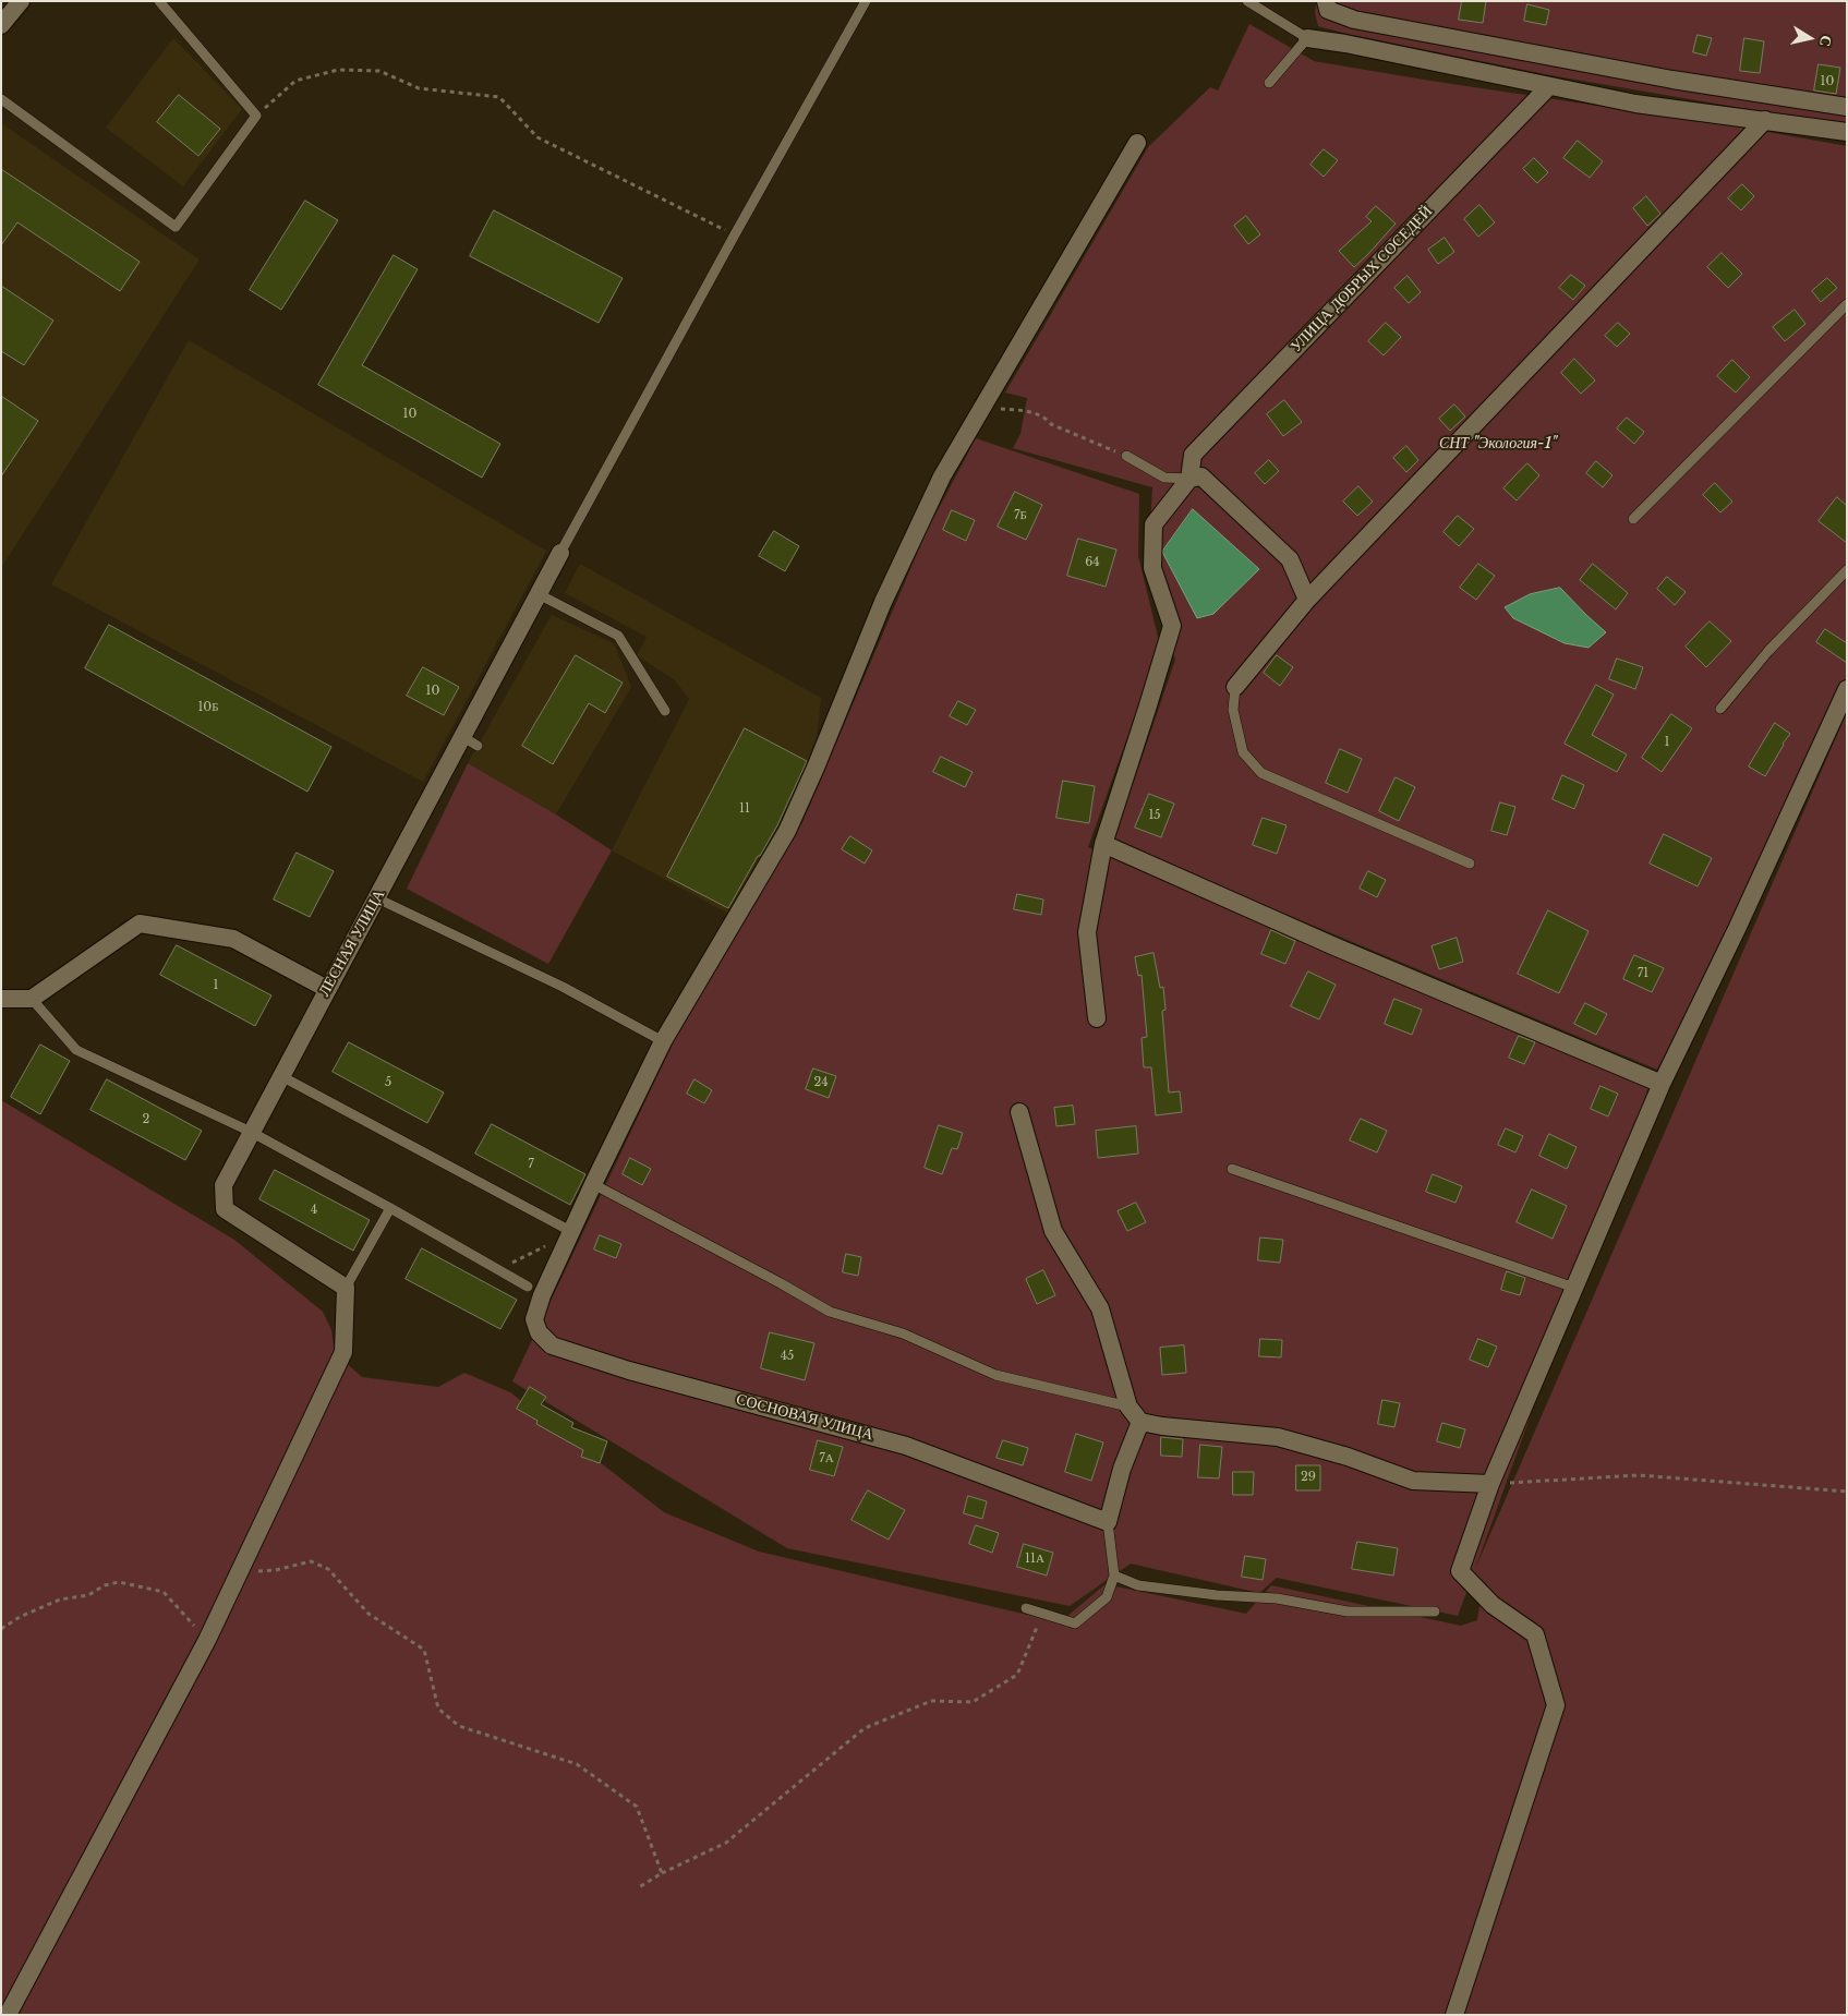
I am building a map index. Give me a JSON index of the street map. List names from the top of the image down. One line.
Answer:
{"streets":{"street":["УЛИЦА ДОБРЫХ СОСЕДЕЙ","ЛЕСНАЯ УЛИЦА","СОСНОВАЯ УЛИЦА"]},"parks":["СНТ \"Экология-1\""],"house_numbers":["10","10","7Б","64","10","10Б","1","11","15","71","1","5","24","2","7","4","45","7А","29","11А"],"north":"right"}
